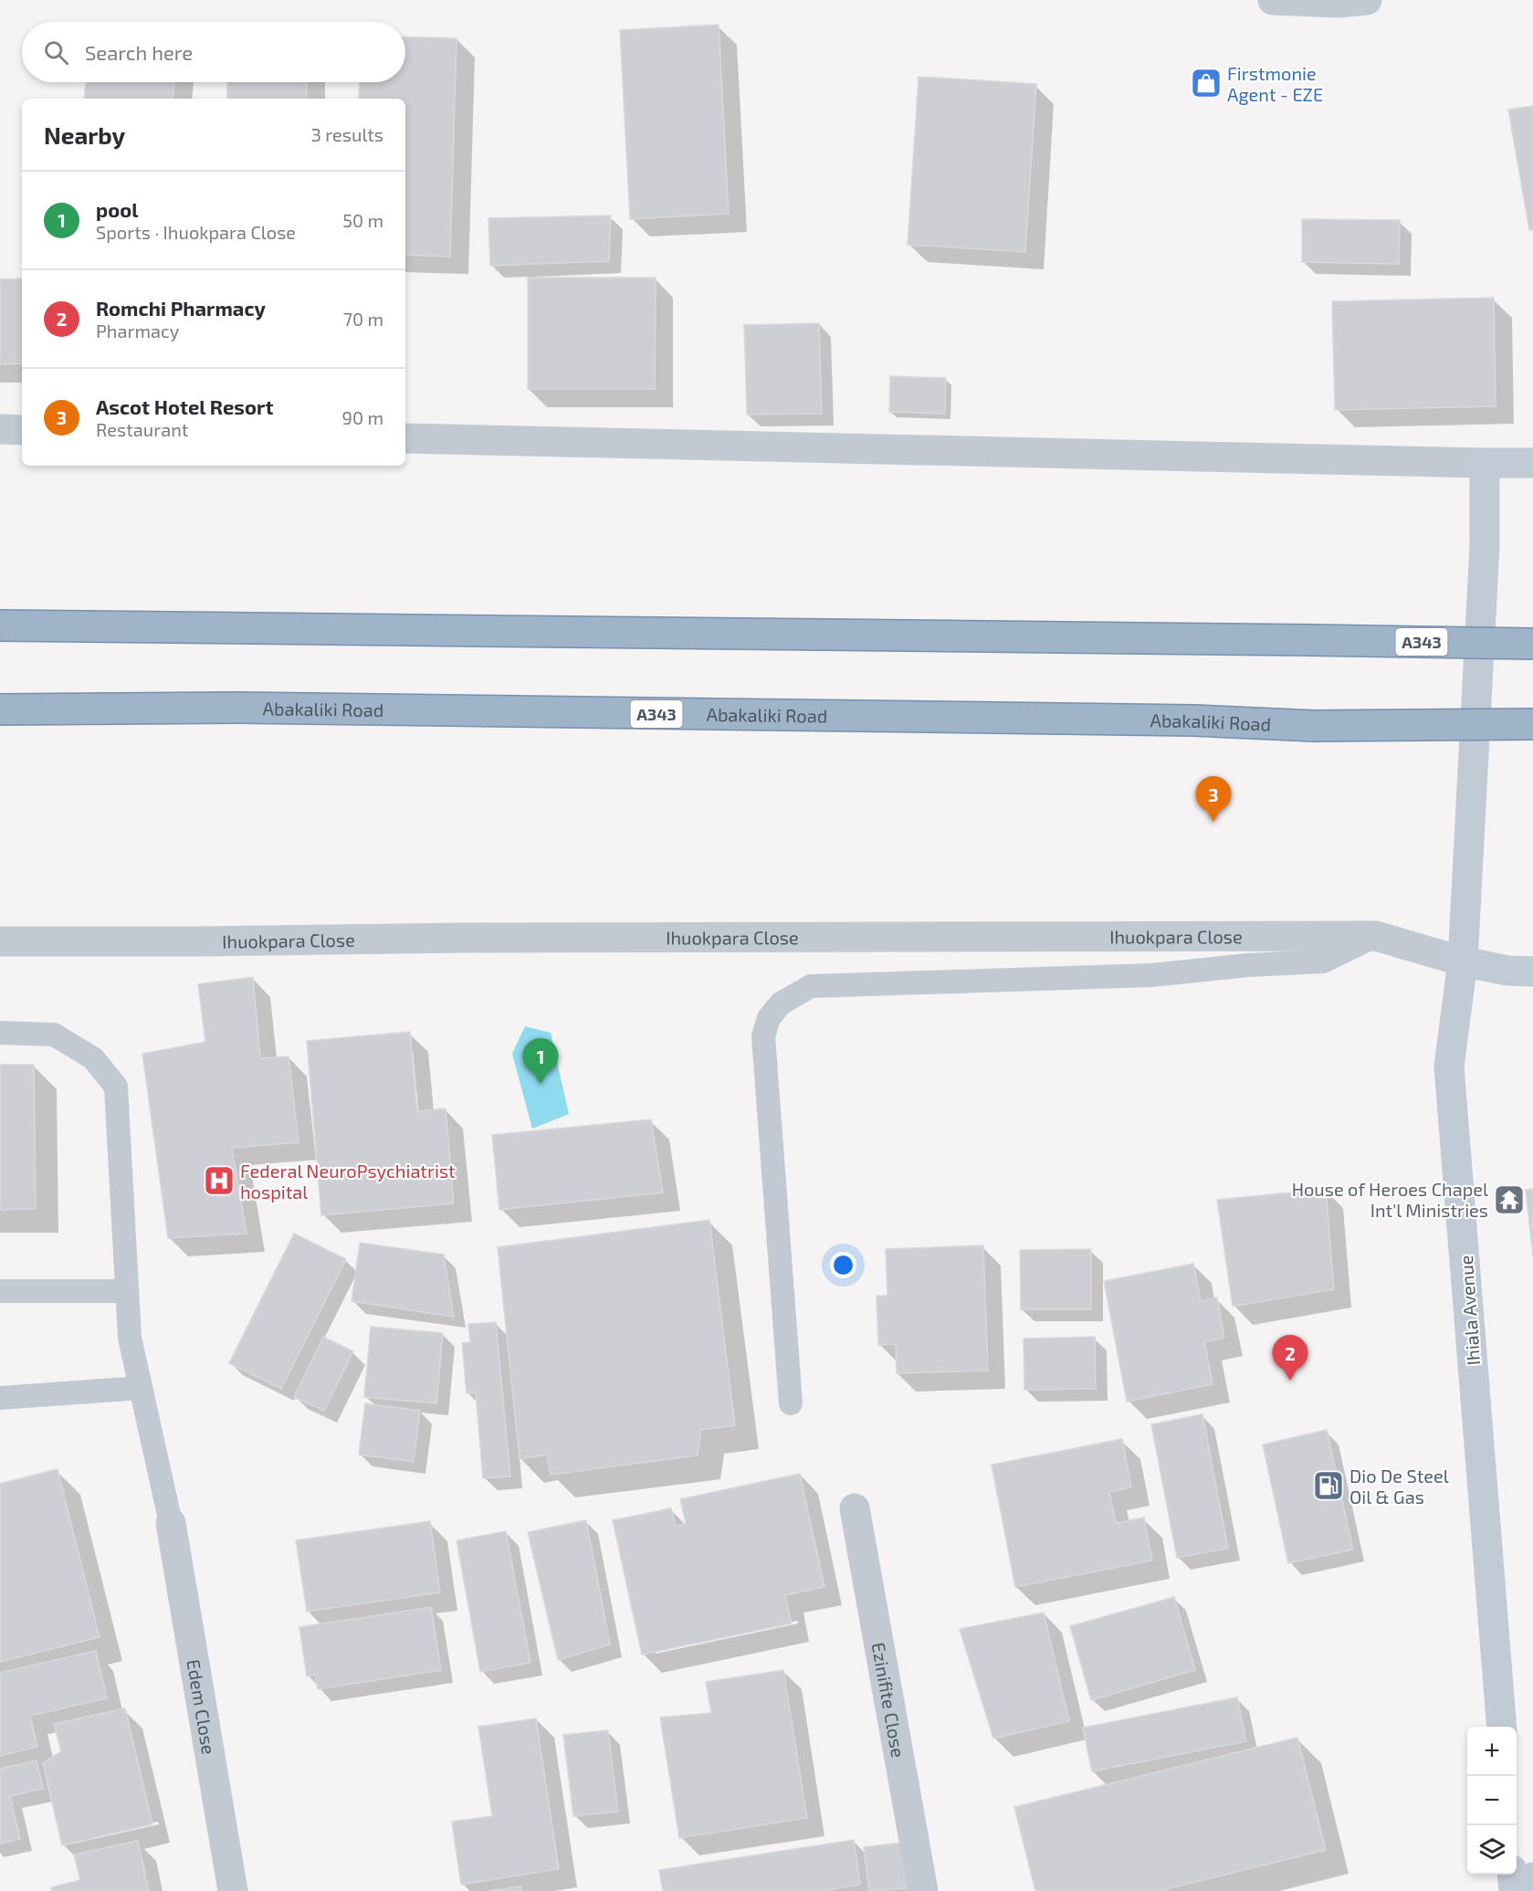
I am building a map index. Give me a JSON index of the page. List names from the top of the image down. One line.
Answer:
{"streets":{"highway":["A343","Abakaliki Road"],"main road":["Ihiala Avenue"],"street":["Ihuokpara Close","Ezinifite Close","Edem Close"]},"crossings":[["Ihuokpara Close","Ihiala Avenue"]],"places":{"shop":["Firstmonie Agent - EZE"],"hospital":["Federal NeuroPsychiatrist hospital"],"temple":["House of Heroes Chapel Int'l Ministries"],"fuel station":["Dio De Steel Oil & Gas"]},"page":{"search":"Search here","heading":["Nearby","3 results"],"list":[{"mark":"1","name":"pool","note":"Sports · Ihuokpara Close","value":"50 m"},{"mark":"2","name":"Romchi Pharmacy","note":"Pharmacy","value":"70 m"},{"mark":"3","name":"Ascot Hotel Resort","note":"Restaurant","value":"90 m"}],"pins":["3","1","2"],"map_buttons":["+","−"]}}
